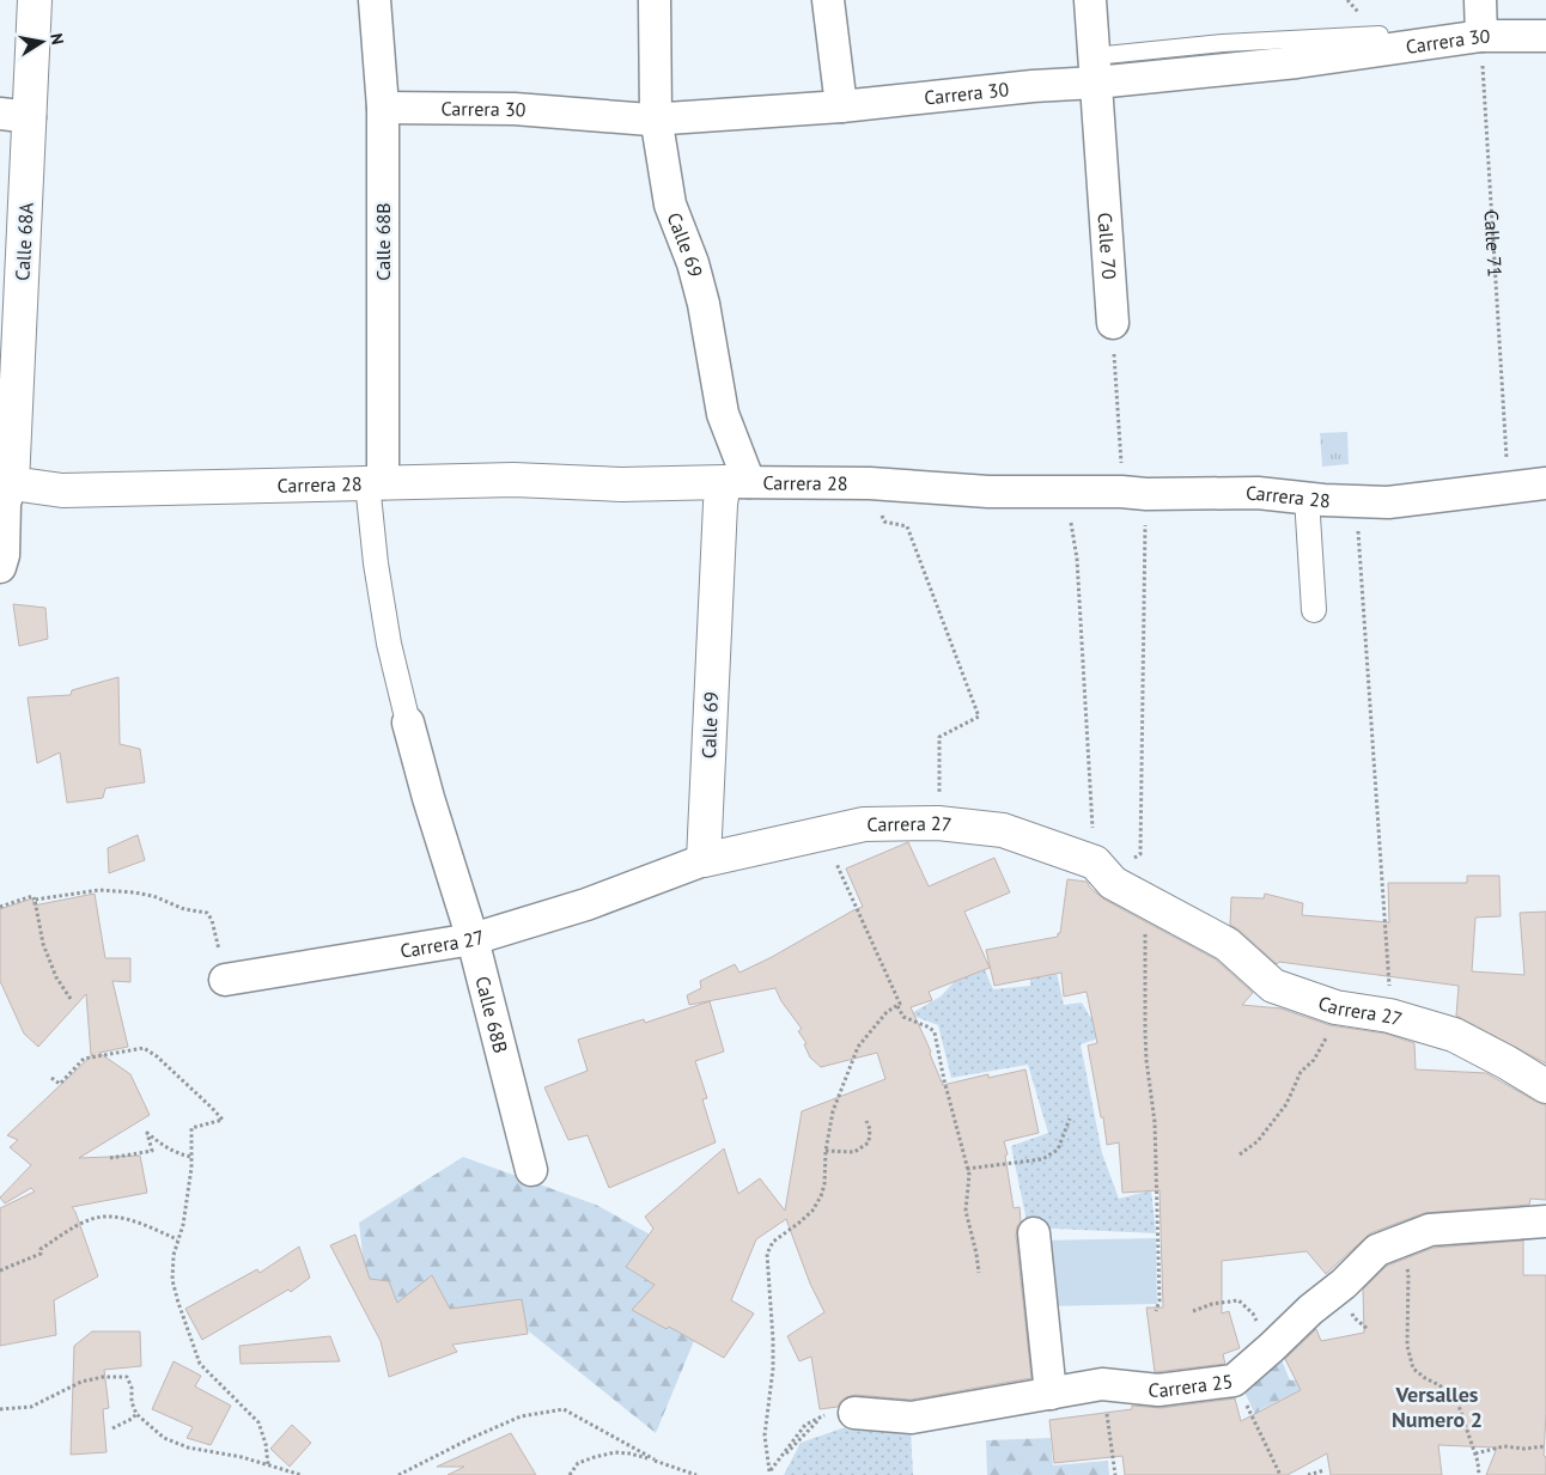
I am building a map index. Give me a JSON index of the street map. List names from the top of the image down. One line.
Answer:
{"streets":{"street":["Carrera 30","Calle 68A","Calle 68B","Calle 69","Calle 70","Carrera 28","Carrera 27","Carrera 25"],"path":["Calle 71"]},"crossings":[["Carrera 30","Calle 68B"],["Carrera 30","Calle 71"],["Carrera 30","Calle 69"],["Carrera 30","Calle 70"],["Calle 68A","Carrera 28"],["Calle 68B","Carrera 28"],["Calle 68B","Carrera 27"],["Calle 71","Carrera 28"],["Calle 69","Carrera 28"],["Calle 69","Carrera 27"]],"districts":["Versalles Numero 2"],"north":"right"}
